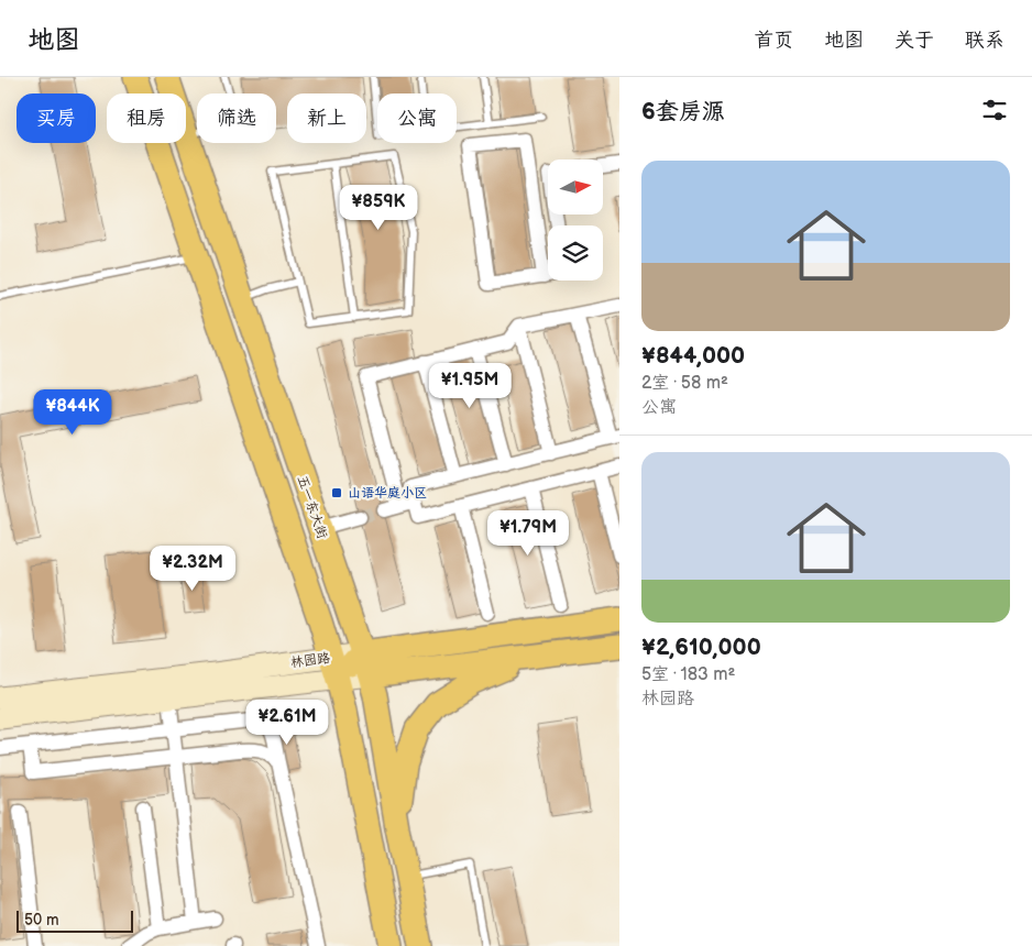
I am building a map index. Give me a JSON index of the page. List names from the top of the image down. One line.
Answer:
{"streets":{"main road":["五一东大街","林园路"]},"crossings":[["五一东大街","林园路"]],"places":{"transit":["山语华庭小区"]},"scale_bar":"50 m","north":"right","page":{"header":"地图","nav":["首页","地图","关于","联系"],"heading":"6套房源","chip":["买房","租房","筛选","新上","公寓"],"list":[{"name":"¥844,000","note":"2室 · 58 m² · 公寓"},{"name":"¥2,610,000","note":"5室 · 183 m² · 林园路"}],"price":["¥859K","¥1.95M","¥844K","¥1.79M","¥2.32M","¥2.61M"],"scale":"50 m"}}
